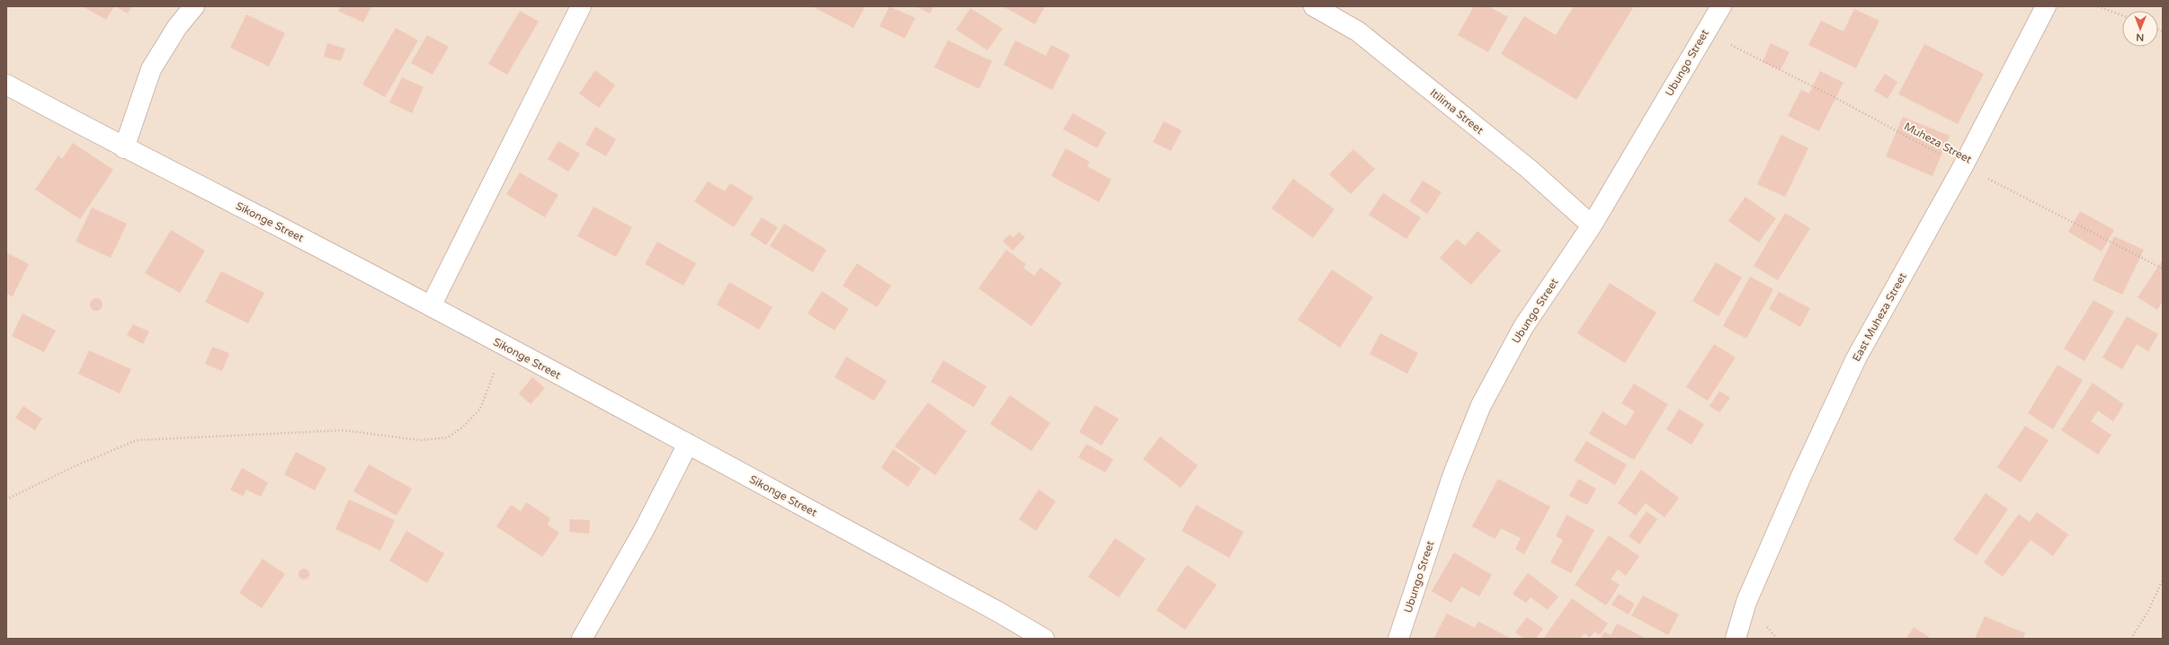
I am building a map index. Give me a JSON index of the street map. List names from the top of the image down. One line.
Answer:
{"streets":{"street":["Ubungo Street","Itilima Street","Sikonge Street","East Muheza Street"],"path":["Muheza Street"]},"crossings":[["Ubungo Street","Itilima Street"],["Ubungo Street","Muheza Street"],["Muheza Street","East Muheza Street"]],"north":"bottom"}
